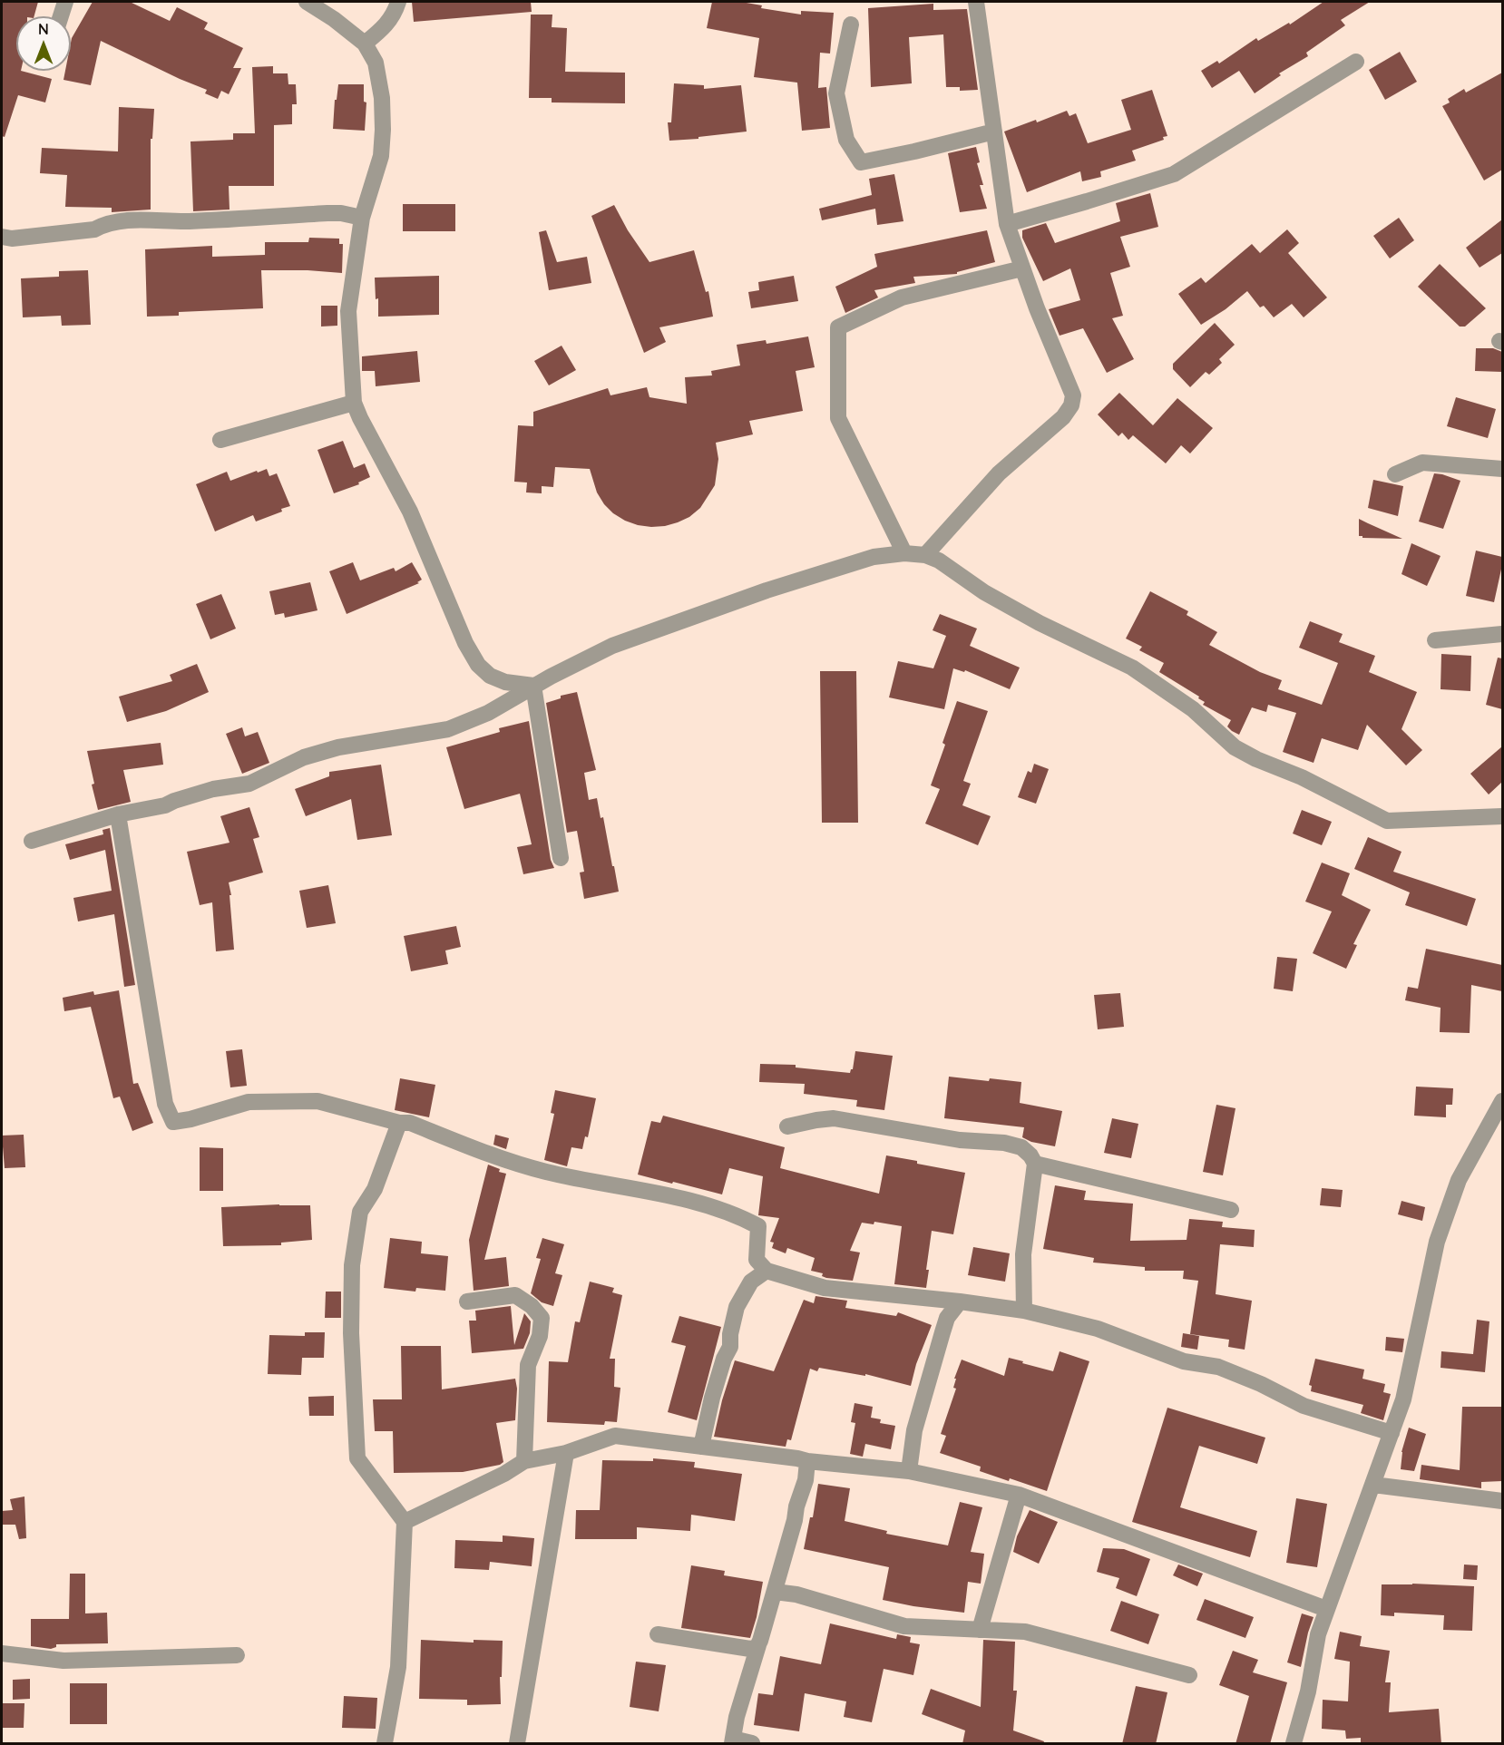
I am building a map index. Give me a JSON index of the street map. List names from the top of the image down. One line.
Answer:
{"north":"top"}
